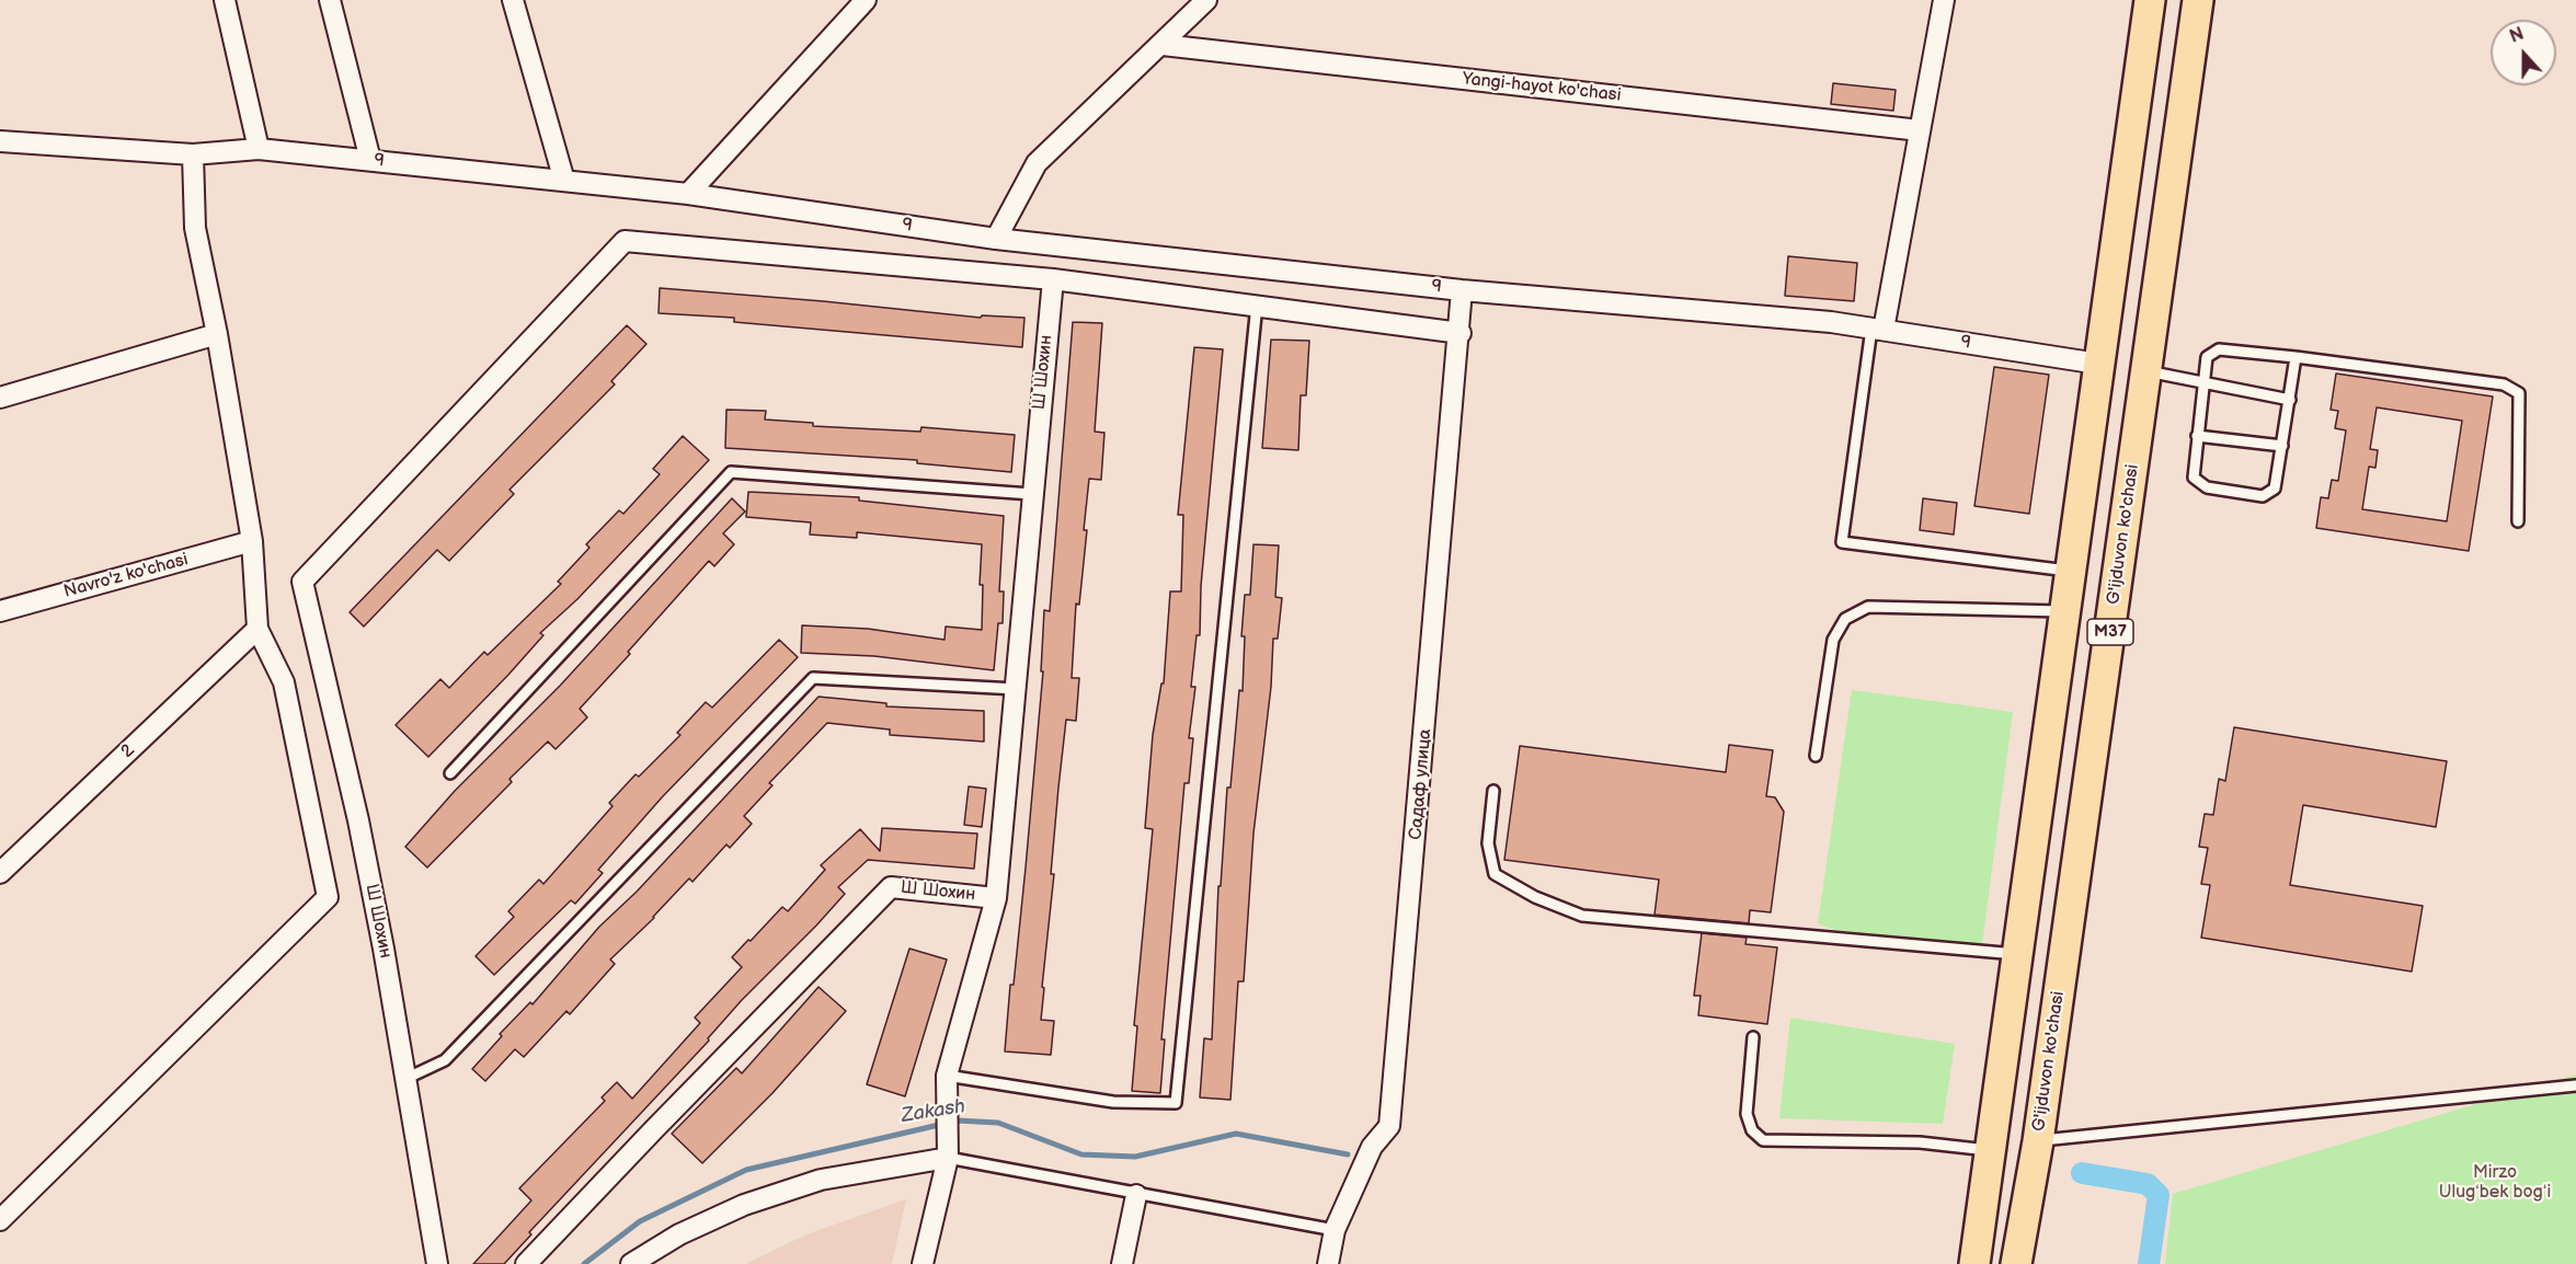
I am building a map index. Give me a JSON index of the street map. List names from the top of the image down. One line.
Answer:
{"streets":{"main road":["G'ijduvon ko'chasi","M37"],"street":["Yangi-hayot ko'chasi","9","Ш Шохин","Navro'z ko'chasi","2","Садаф улица"]},"crossings":[["9","M37"],["9","Садаф улица"]],"water":["Zakash"],"parks":["Mirzo Ulugʻbek bogʻi"],"north":"top"}
